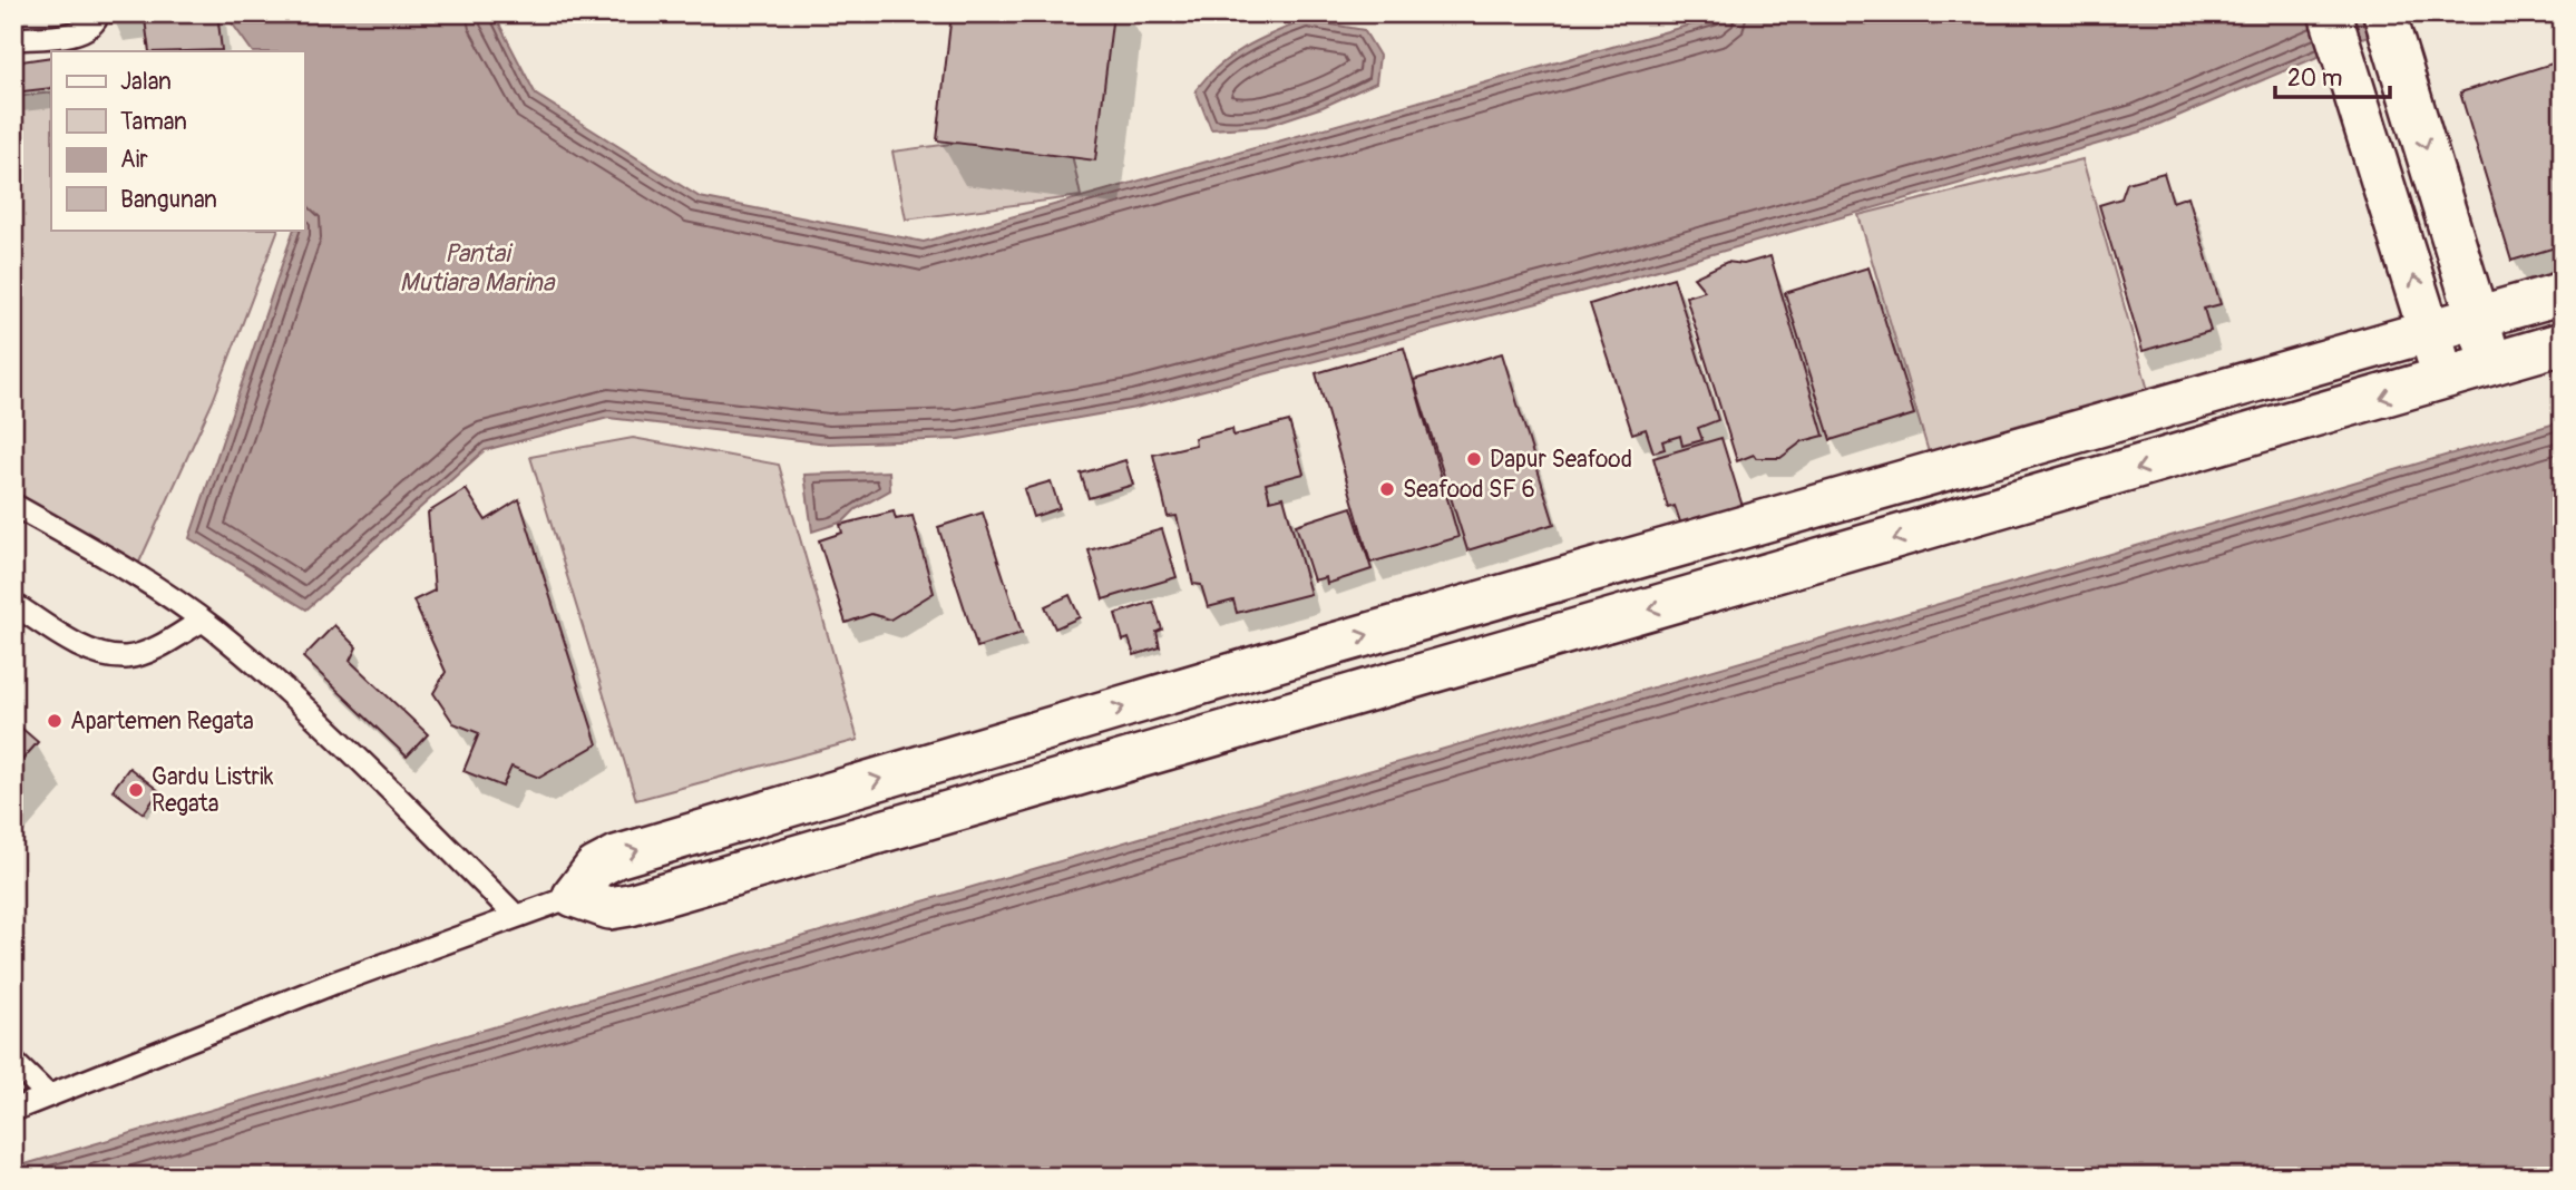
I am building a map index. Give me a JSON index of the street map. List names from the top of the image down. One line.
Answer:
{"water":["Pantai Mutiara Marina"],"places":["Dapur Seafood","Seafood SF 6","Apartemen Regata","Gardu Listrik Regata"],"legend":["Jalan","Taman","Air","Bangunan"],"scale_bar":"20 m"}
